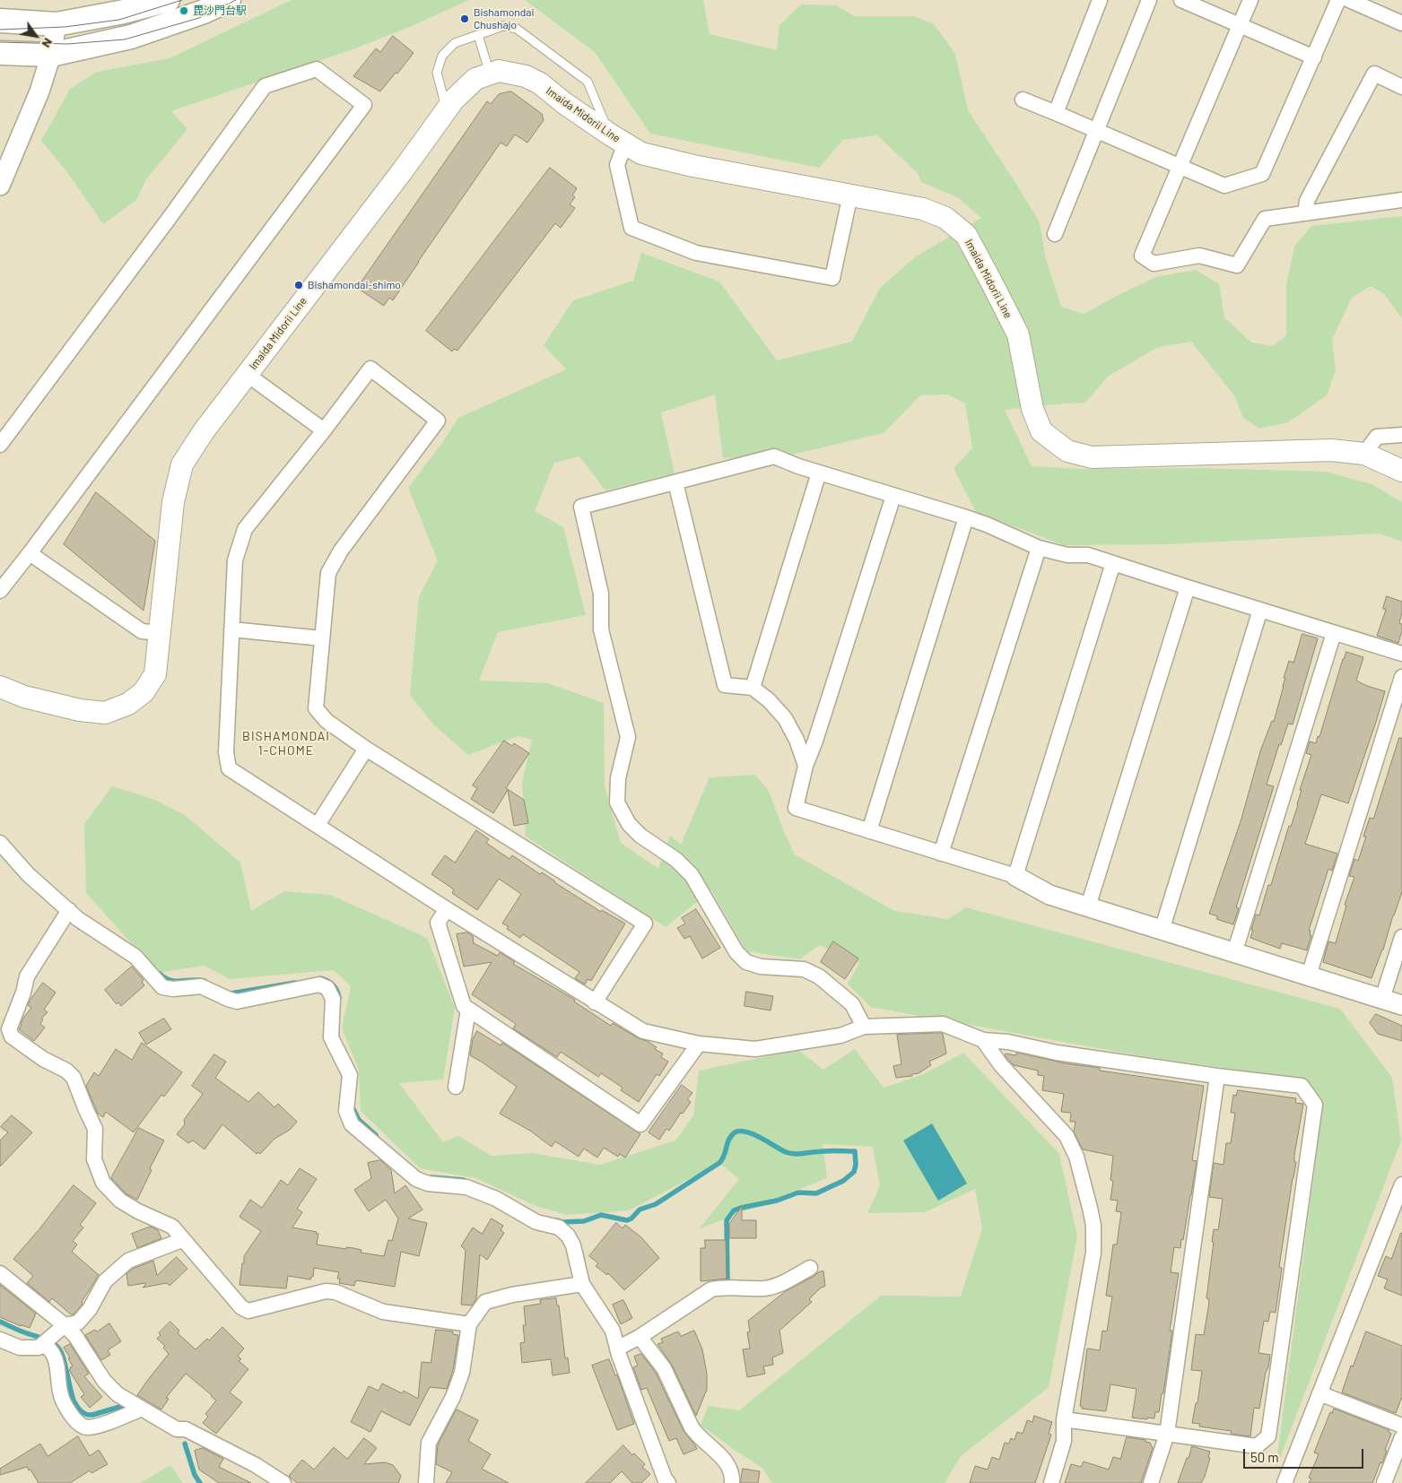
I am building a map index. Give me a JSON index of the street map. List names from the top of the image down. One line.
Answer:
{"streets":{"main road":["Imaida Midorii Line"]},"districts":["BISHAMONDAI 1-CHOME"],"places":["毘沙門台駅","Bishamondai Chushajo","Bishamondai-shimo"],"scale_bar":"50 m","north":"bottom right"}
